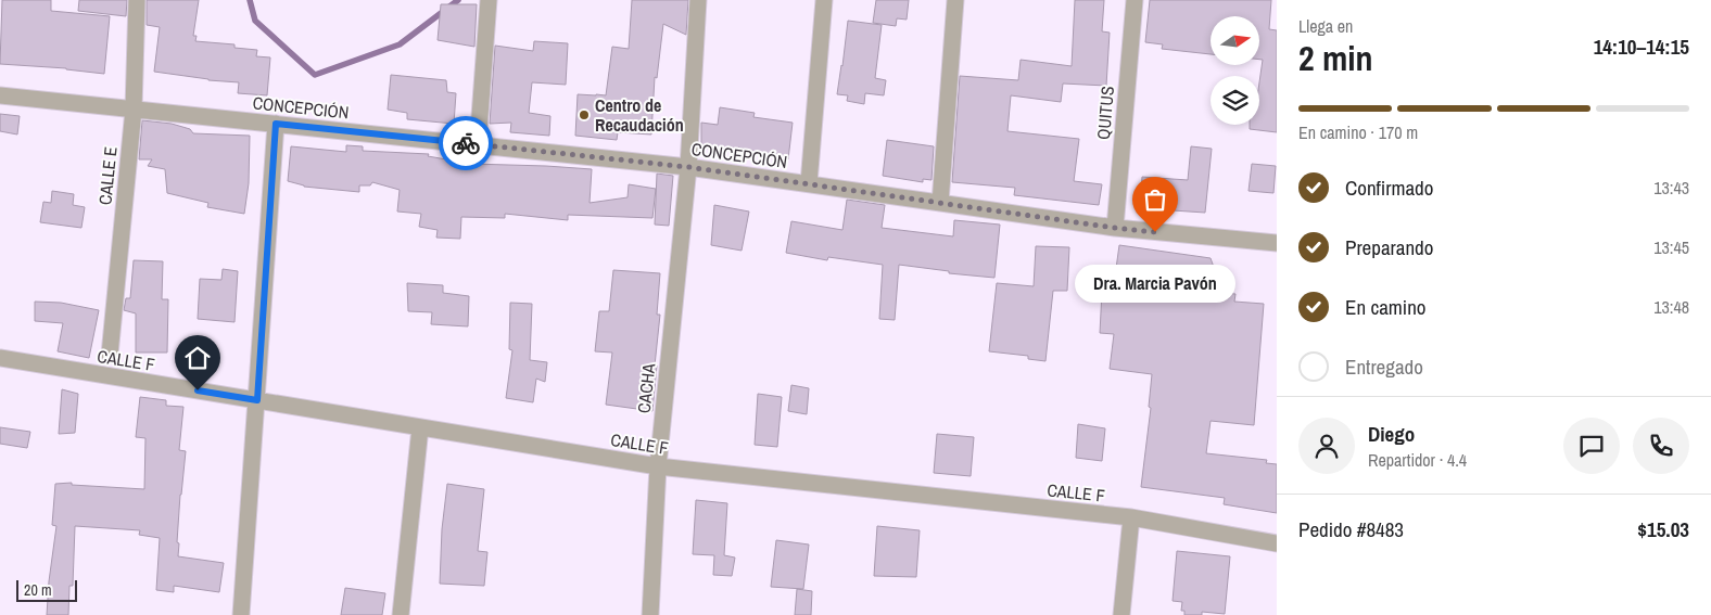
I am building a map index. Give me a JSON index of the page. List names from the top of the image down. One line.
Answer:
{"streets":{"street":["CONCEPCIÓN","QUITUS","CALLE E","CALLE F","CACHA"]},"crossings":[["CONCEPCIÓN","QUITUS"],["CONCEPCIÓN","CALLE E"],["CONCEPCIÓN","CACHA"],["CALLE F","CACHA"]],"places":["Centro de Recaudación","Dra. Marcia Pavón"],"scale_bar":"20 m","north":"right","page":{"heading":["2 min","Llega en","14:10–14:15"],"panel":["Diego","Repartidor · 4.4","Pedido #8483","$15.03"],"bar":"En camino · 170 m","list":[["Confirmado","13:43"],["Preparando","13:45"],["En camino","13:48"],"Entregado"],"bubble":"Dra. Marcia Pavón","scale":"20 m"}}
